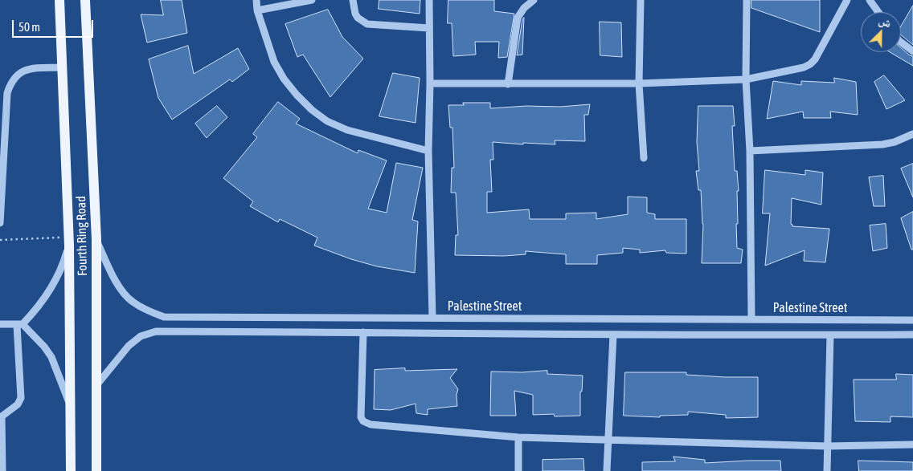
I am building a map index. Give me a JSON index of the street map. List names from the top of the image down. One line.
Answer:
{"streets":{"main road":["Fourth Ring Road"],"street":["Palestine Street"]},"crossings":[["Fourth Ring Road","Palestine Street"]],"scale_bar":"50 m","north":"top right"}
